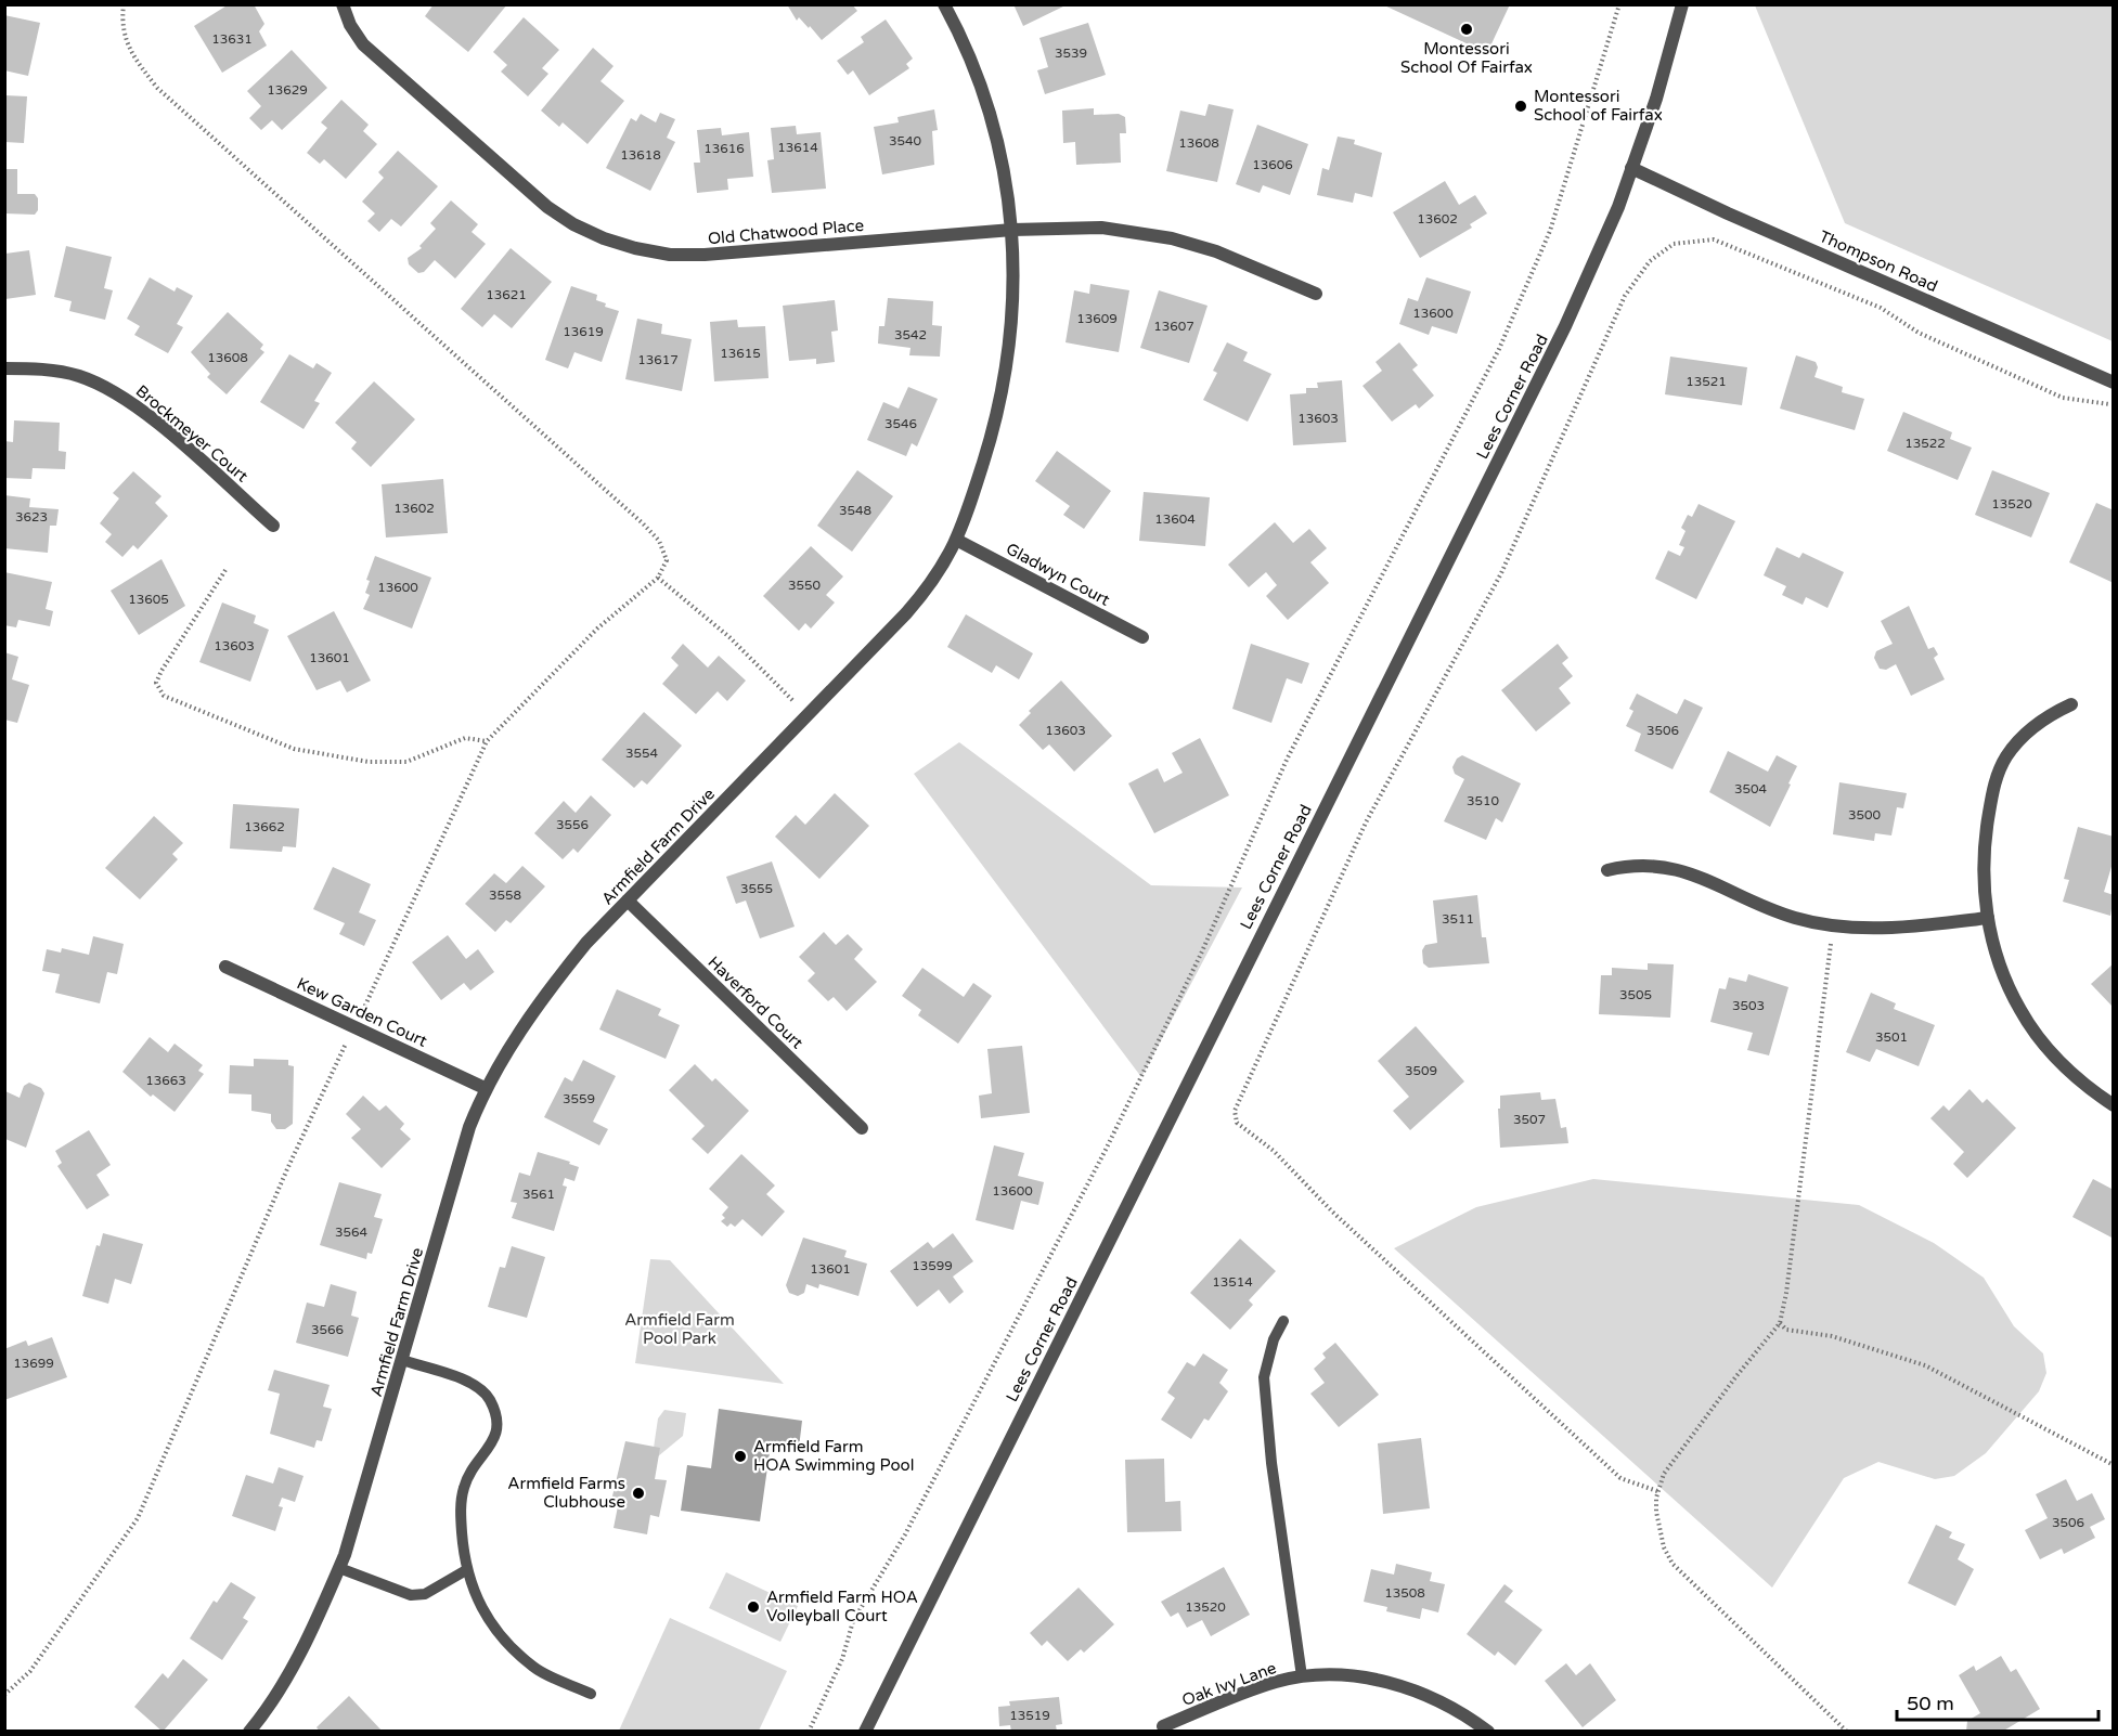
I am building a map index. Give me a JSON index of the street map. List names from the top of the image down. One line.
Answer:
{"streets":{"street":["Old Chatwood Place","Thompson Road","Lees Corner Road","Brockmeyer Court","Gladwyn Court","Armfield Farm Drive","Haverford Court","Kew Garden Court","Oak Ivy Lane"]},"crossings":[["Old Chatwood Place","Armfield Farm Drive"],["Thompson Road","Lees Corner Road"],["Gladwyn Court","Armfield Farm Drive"],["Armfield Farm Drive","Haverford Court"],["Armfield Farm Drive","Kew Garden Court"]],"parks":["Armfield Farm Pool Park"],"places":["Montessori School Of Fairfax","Montessori School of Fairfax","Armfield Farm HOA Swimming Pool","Armfield Farms Clubhouse","Armfield Farm HOA Volleyball Court"],"house_numbers":["13631","3539","13629","3540","13608","13614","13616","13618","13606","13602","13621","13600","13609","13607","13619","3542","13615","13608","13617","13521","13603","3546","13522","13520","13602","3548","3623","13604","3550","13600","13605","13603","13601","13603","3506","3554","3504","3510","3500","3556","13662","3555","3558","3511","3505","3503","3501","3509","13663","3559","3507","13600","3561","3564","13599","13601","13514","3566","13699","3506","13508","13520","13519"],"scale_bar":"50 m"}
